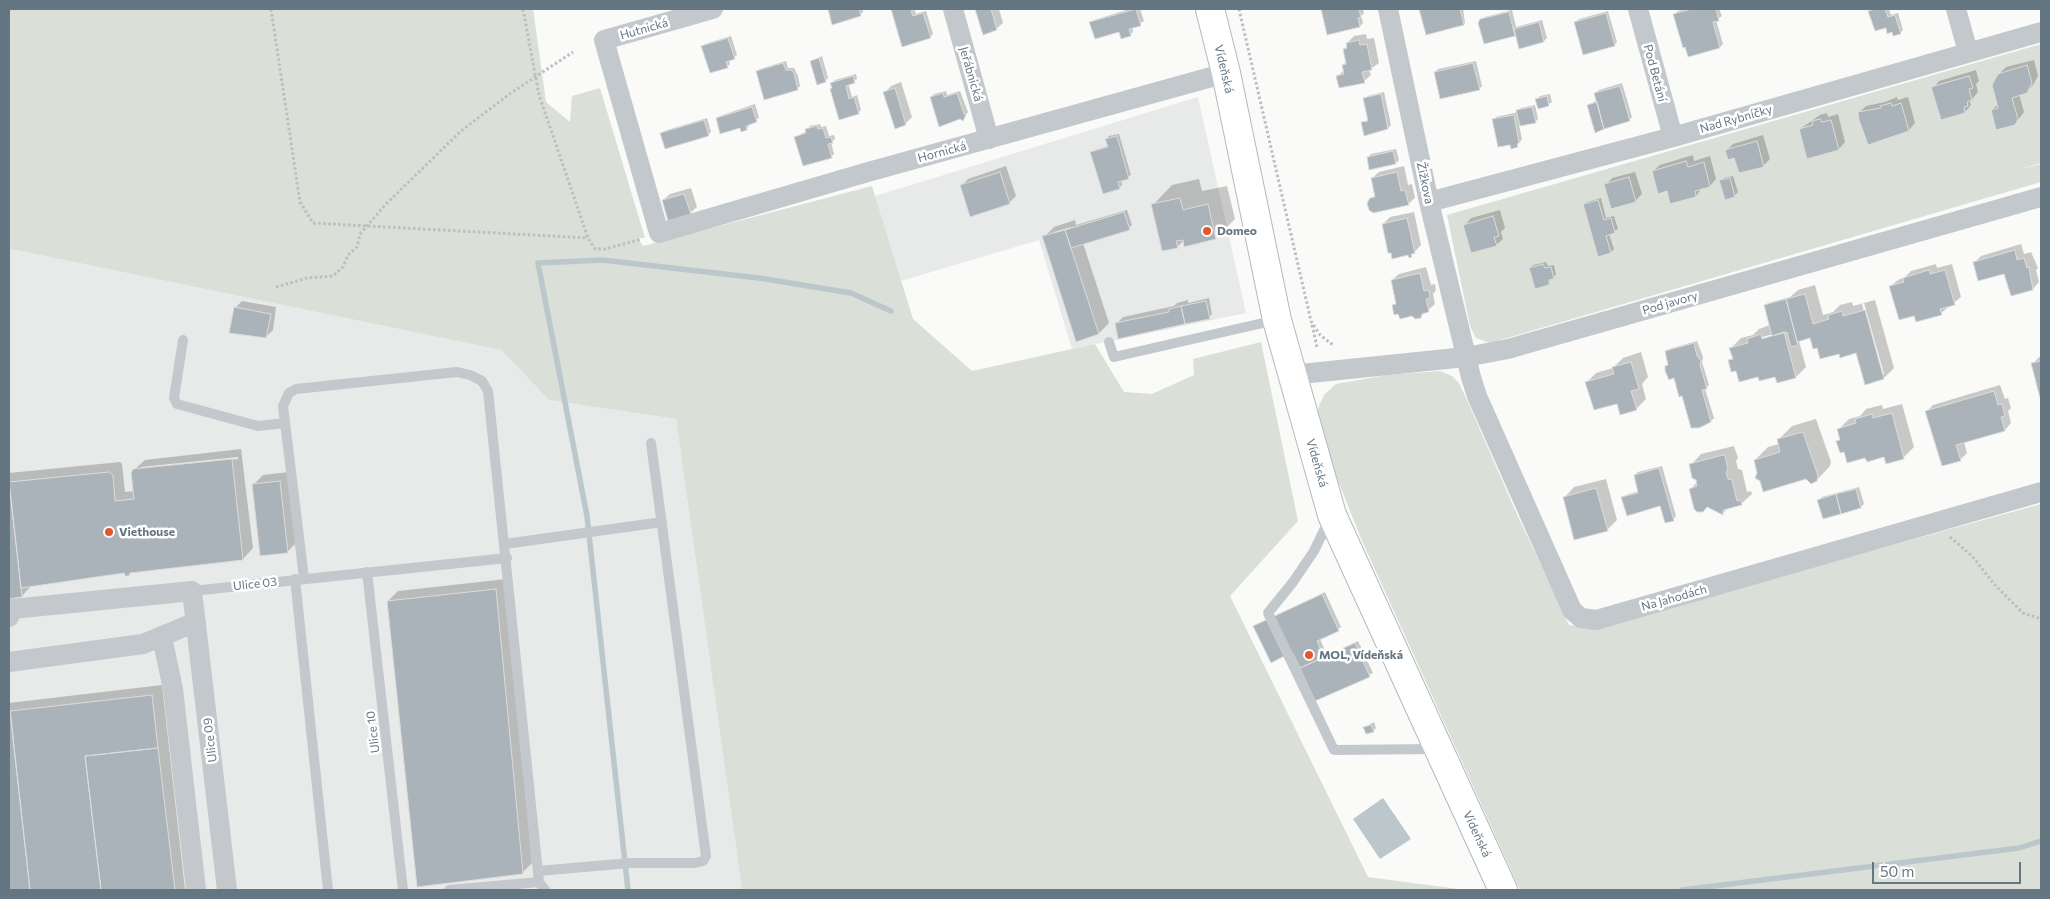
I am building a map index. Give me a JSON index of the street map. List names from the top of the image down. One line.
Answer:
{"streets":{"main road":["Vídeňská"],"street":["Hutnická","Pod Betání","Jeřábnická","Nad Rybníčky","Hornická","Žižkova","Pod javory","Ulice 03","Na Jahodách","Ulice 09"],"lane":["Ulice 10"]},"crossings":[["Hutnická","Hornická"],["Vídeňská","Hornická"],["Vídeňská","Pod javory"],["Pod Betání","Nad Rybníčky"],["Jeřábnická","Hornická"],["Nad Rybníčky","Žižkova"],["Žižkova","Pod javory"],["Žižkova","Na Jahodách"],["Pod javory","Na Jahodách"],["Ulice 03","Ulice 10"],["Ulice 03","Ulice 09"]],"places":["Domeo","Viethouse","MOL, Vídeňská"],"scale_bar":"50 m"}
